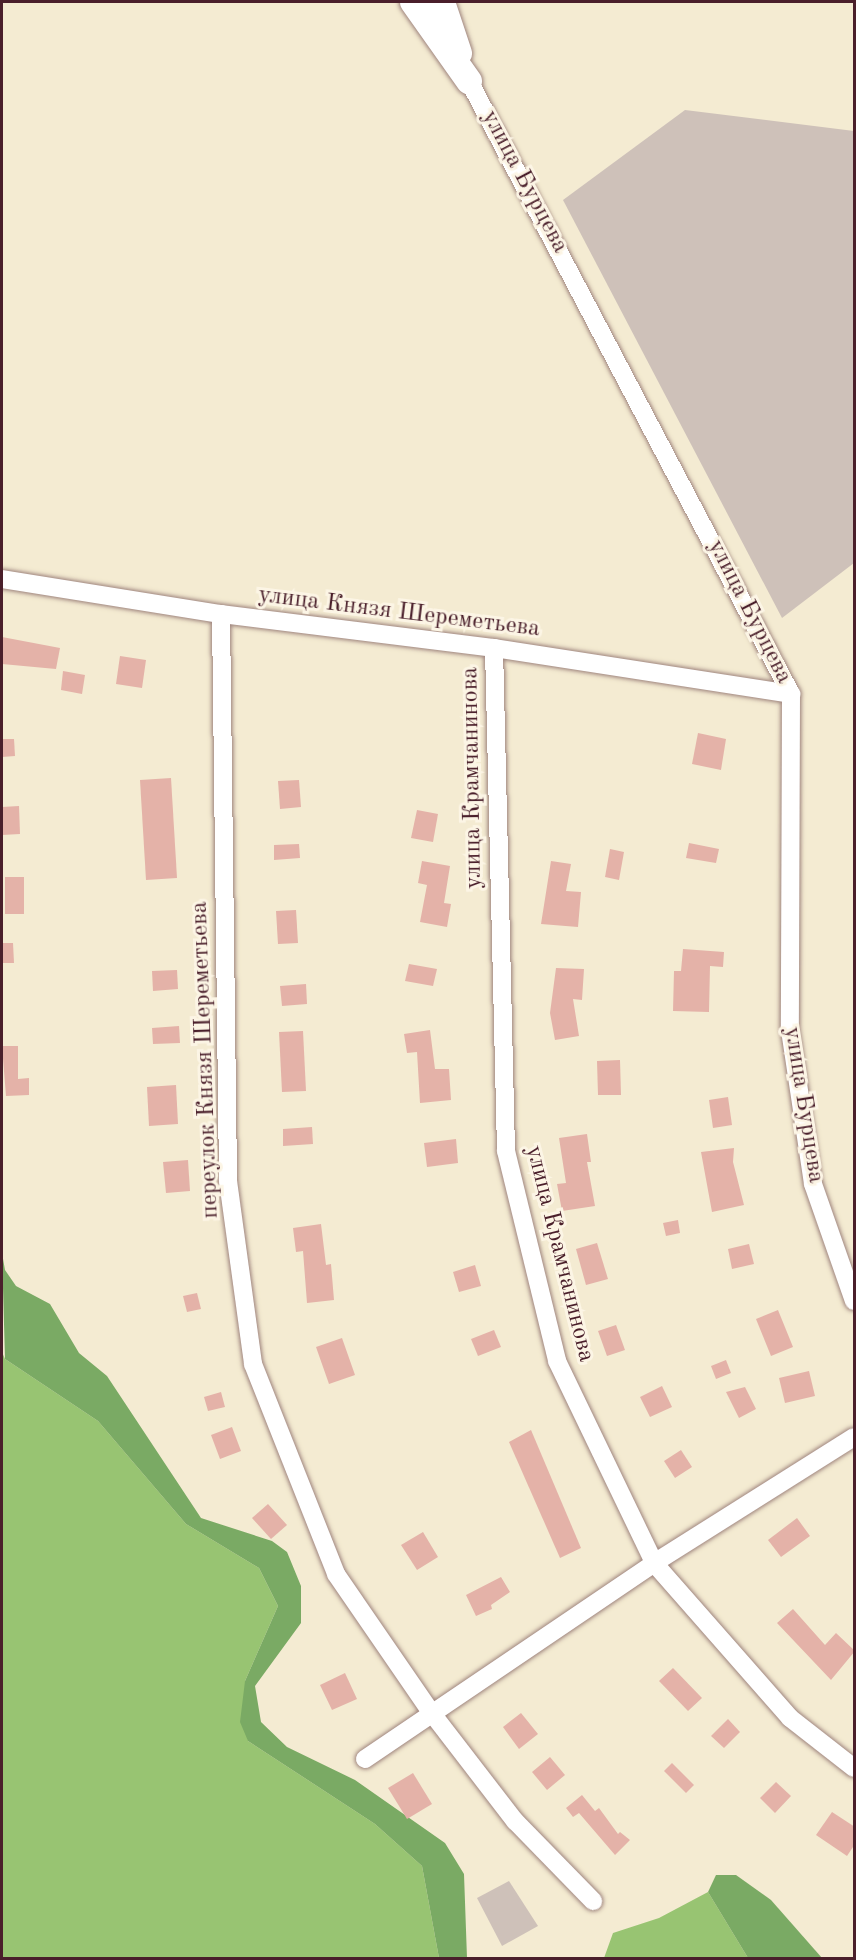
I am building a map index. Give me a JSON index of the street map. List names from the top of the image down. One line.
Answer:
{"streets":{"street":["улица Бурцева","улица Князя Шереметьева","улица Крамчанинова","переулок Князя Шереметьева"]},"crossings":[["улица Бурцева","улица Князя Шереметьева"],["улица Князя Шереметьева","улица Крамчанинова"],["улица Князя Шереметьева","переулок Князя Шереметьева"]]}
